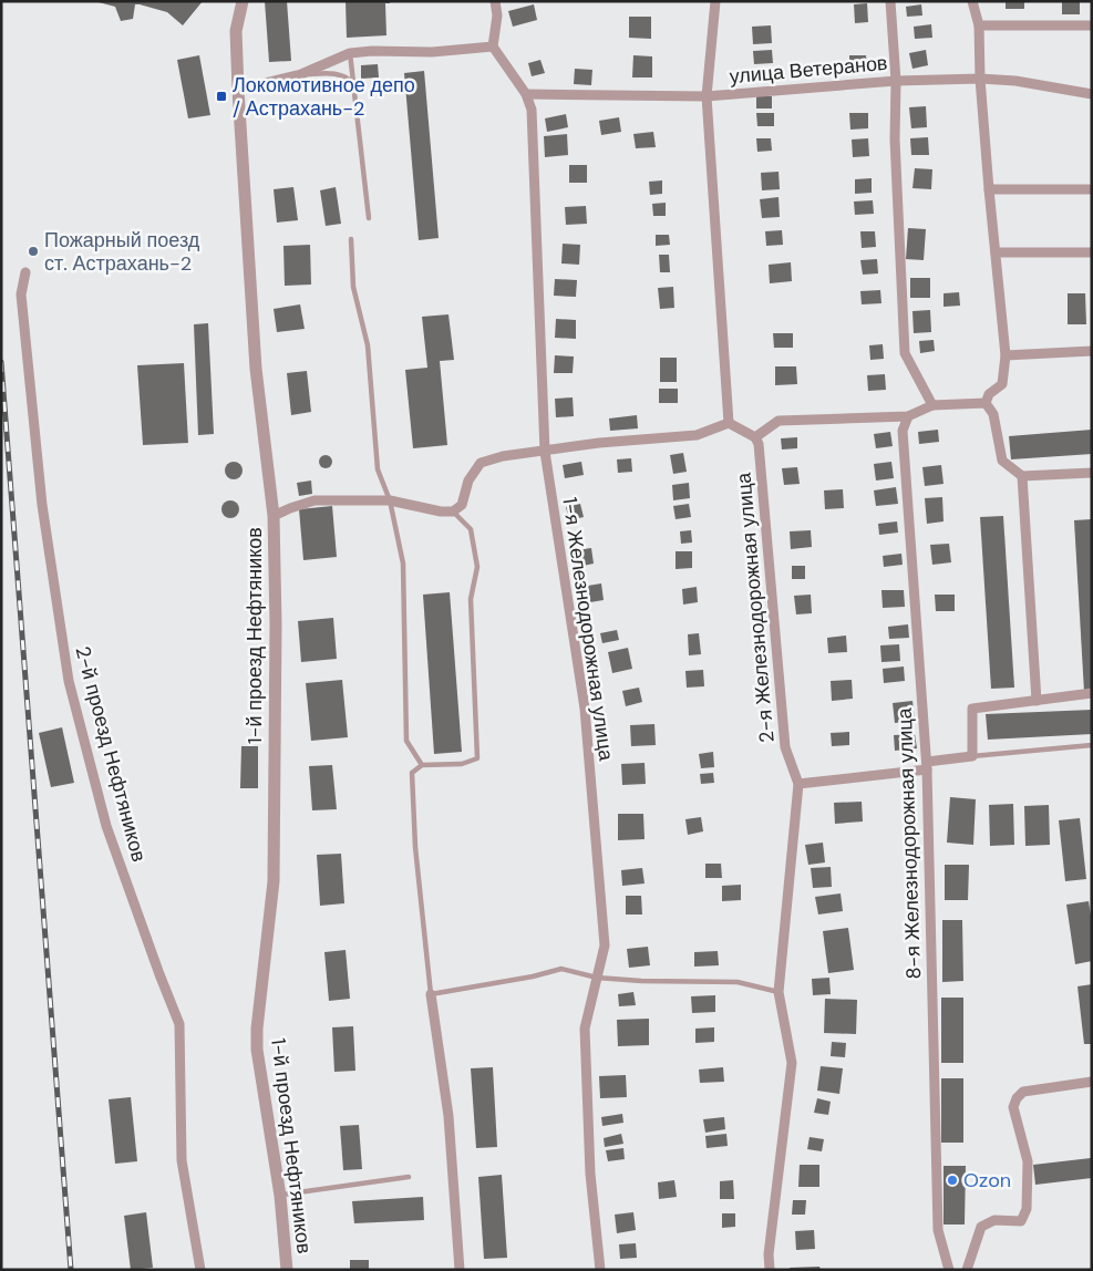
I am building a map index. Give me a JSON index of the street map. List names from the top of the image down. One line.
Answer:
{"streets":{"street":["улица Ветеранов","2-я Железнодорожная улица","1-я Железнодорожная улица","1-й проезд Нефтяников","2-й проезд Нефтяников","8-я Железнодорожная улица"]},"crossings":[["улица Ветеранов","1-я Железнодорожная улица"]],"places":{"transit":["Локомотивное депо / Астрахань-2"],"other":["Пожарный поезд ст. Астрахань-2","Ozon"]}}
